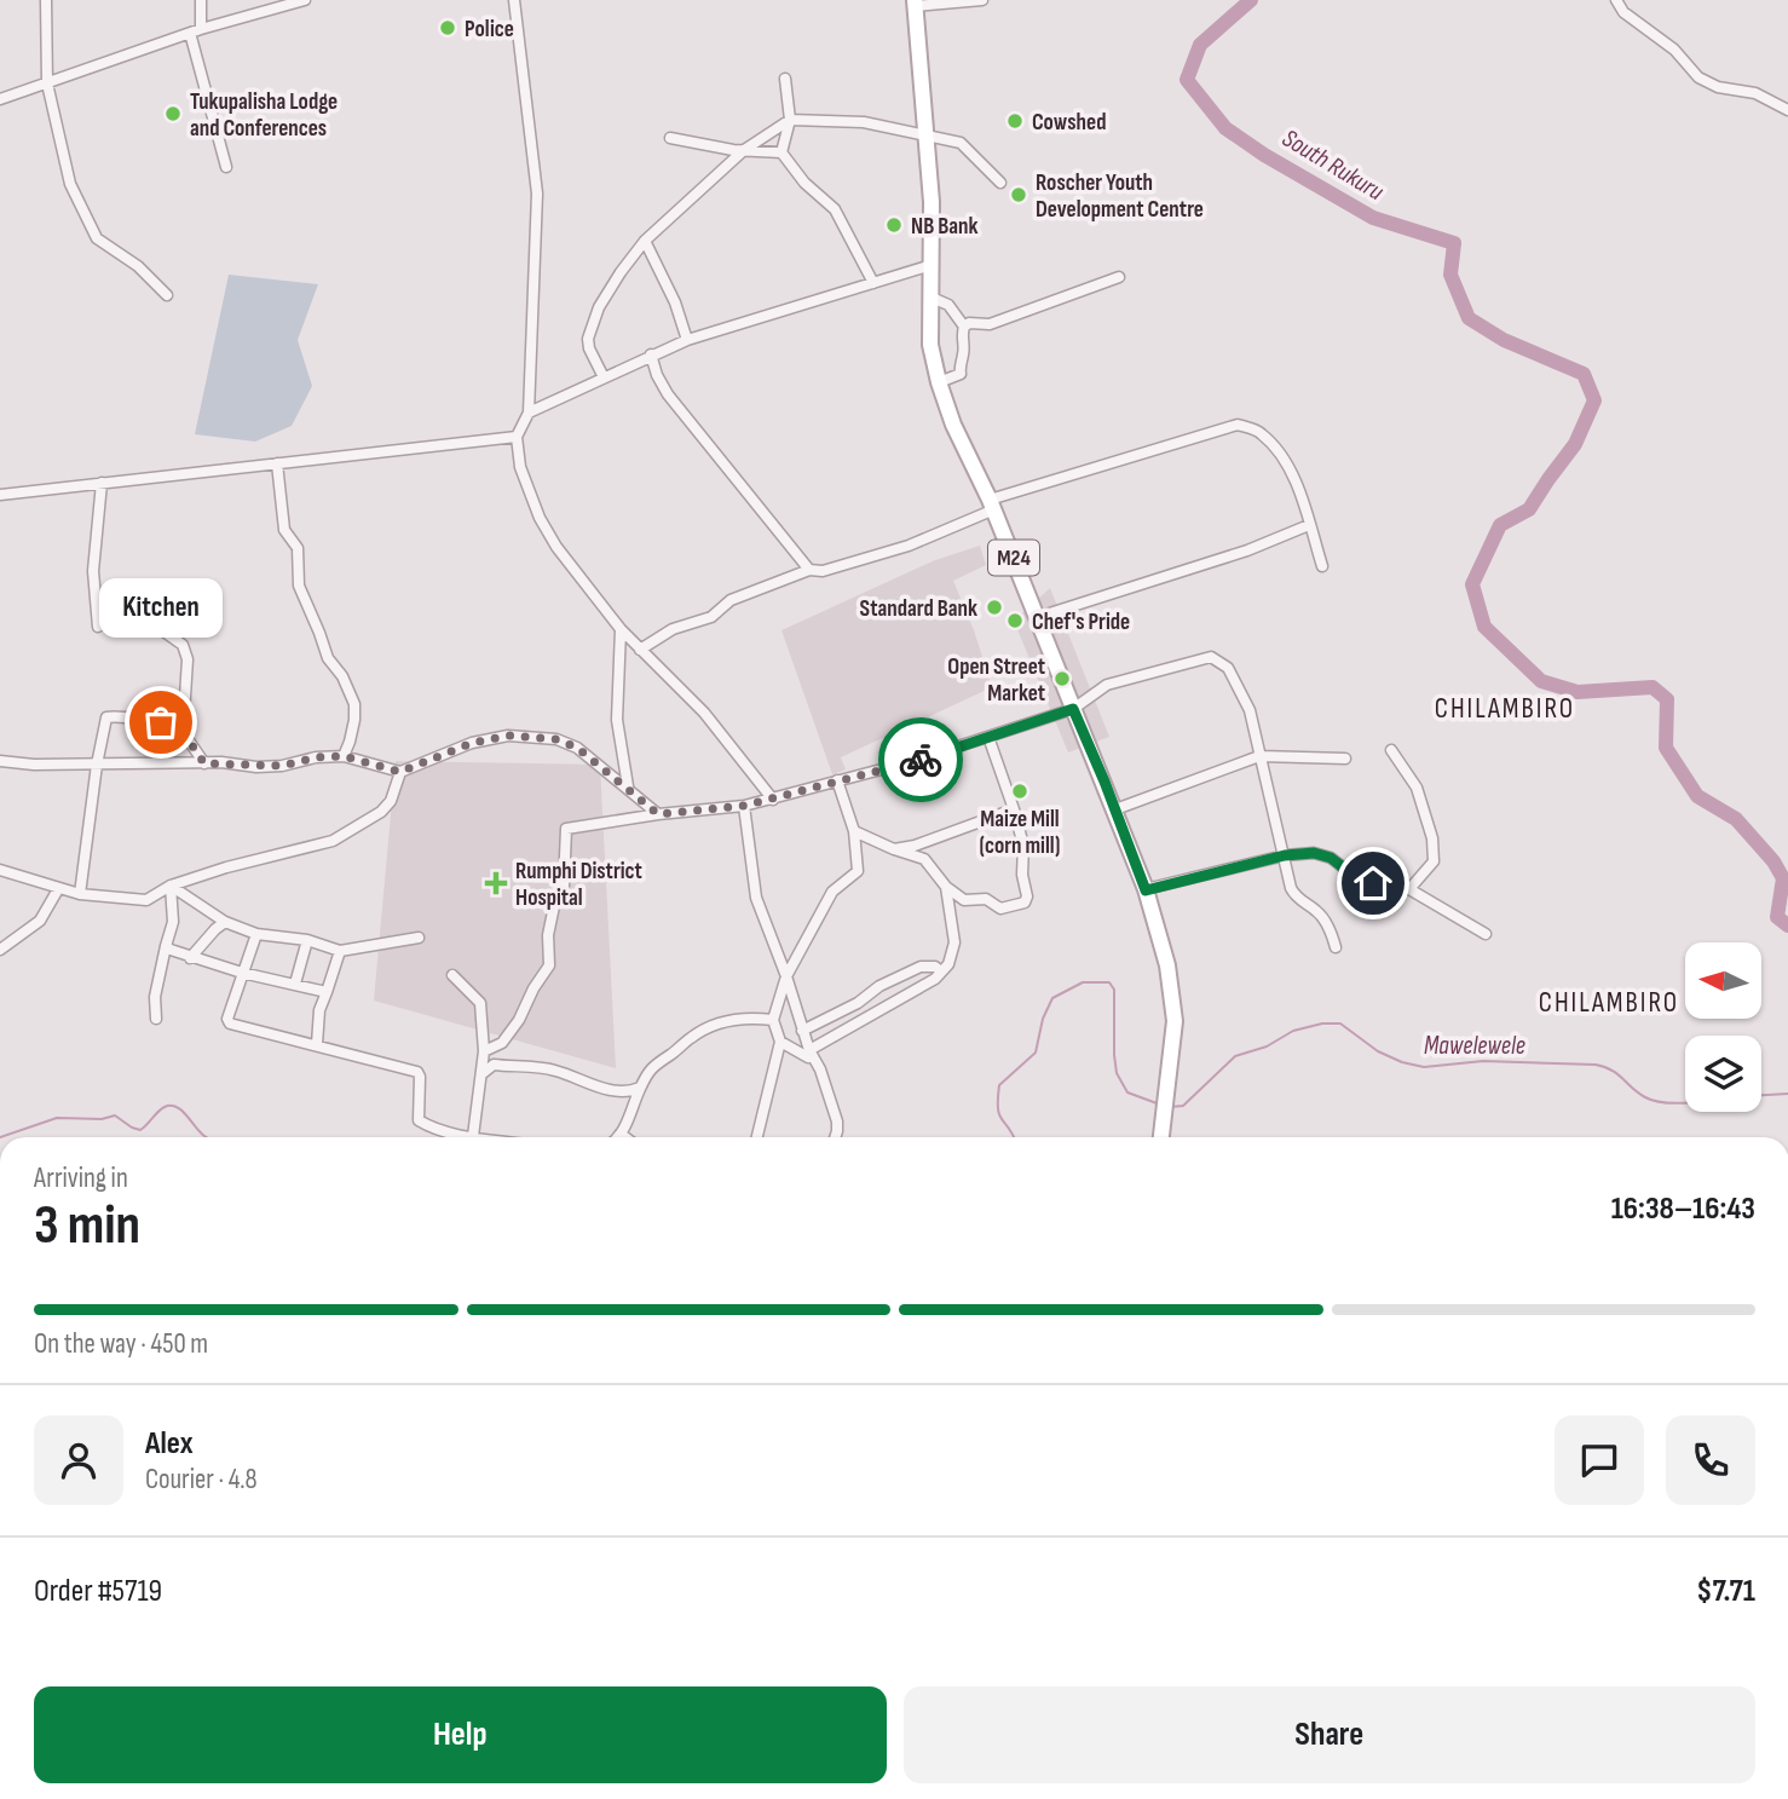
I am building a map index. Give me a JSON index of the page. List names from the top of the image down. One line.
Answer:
{"streets":{"main road":["M24"]},"districts":["CHILAMBIRO","CHILAMBIRO"],"water":["South Rukuru","Mawelewele"],"places":{"other":["Police","Tukupalisha Lodge and Conferences","Cowshed","Roscher Youth Development Centre","NB Bank","Standard Bank","Chef's Pride","Open Street Market","Kitchen","Maize Mill (corn mill)"],"health":["Rumphi District Hospital"]},"north":"left","page":{"bubble":"Kitchen","heading":["3 min","Arriving in","16:38–16:43"],"panel":["Alex","Courier · 4.8","Order #5719","$7.71"],"bar":"On the way · 450 m","buttons":["Help","Share"]}}
